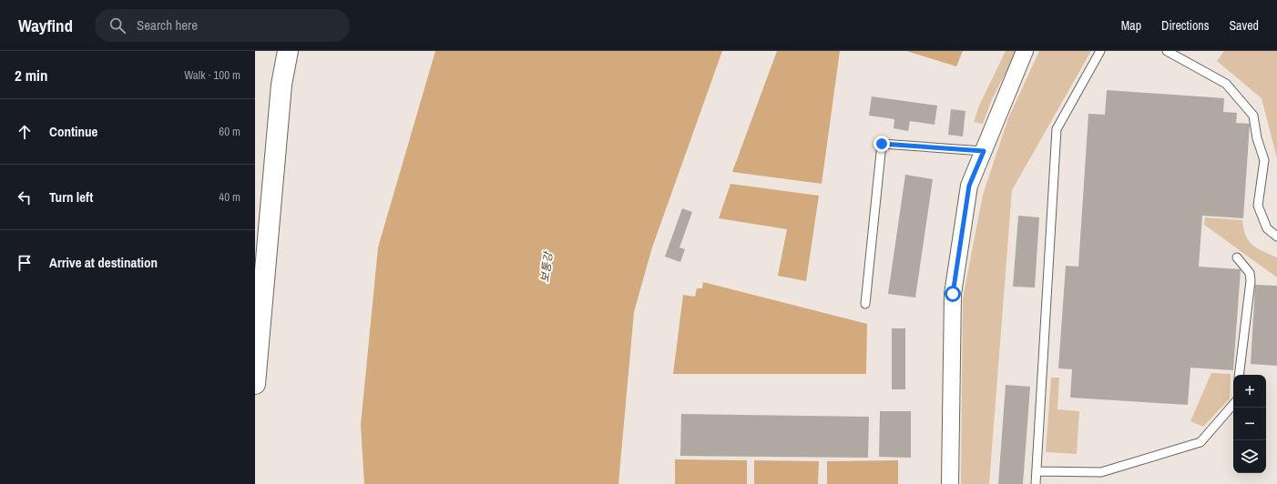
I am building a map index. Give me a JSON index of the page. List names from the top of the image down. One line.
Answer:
{"water":["보통강"],"page":{"header":"Wayfind","search":"Search here","nav":["Map","Directions","Saved"],"heading":["2 min","Walk · 100 m"],"list":[["Continue","60 m"],["Turn left","40 m"],"Arrive at destination"],"map_buttons":["+","−"]}}
